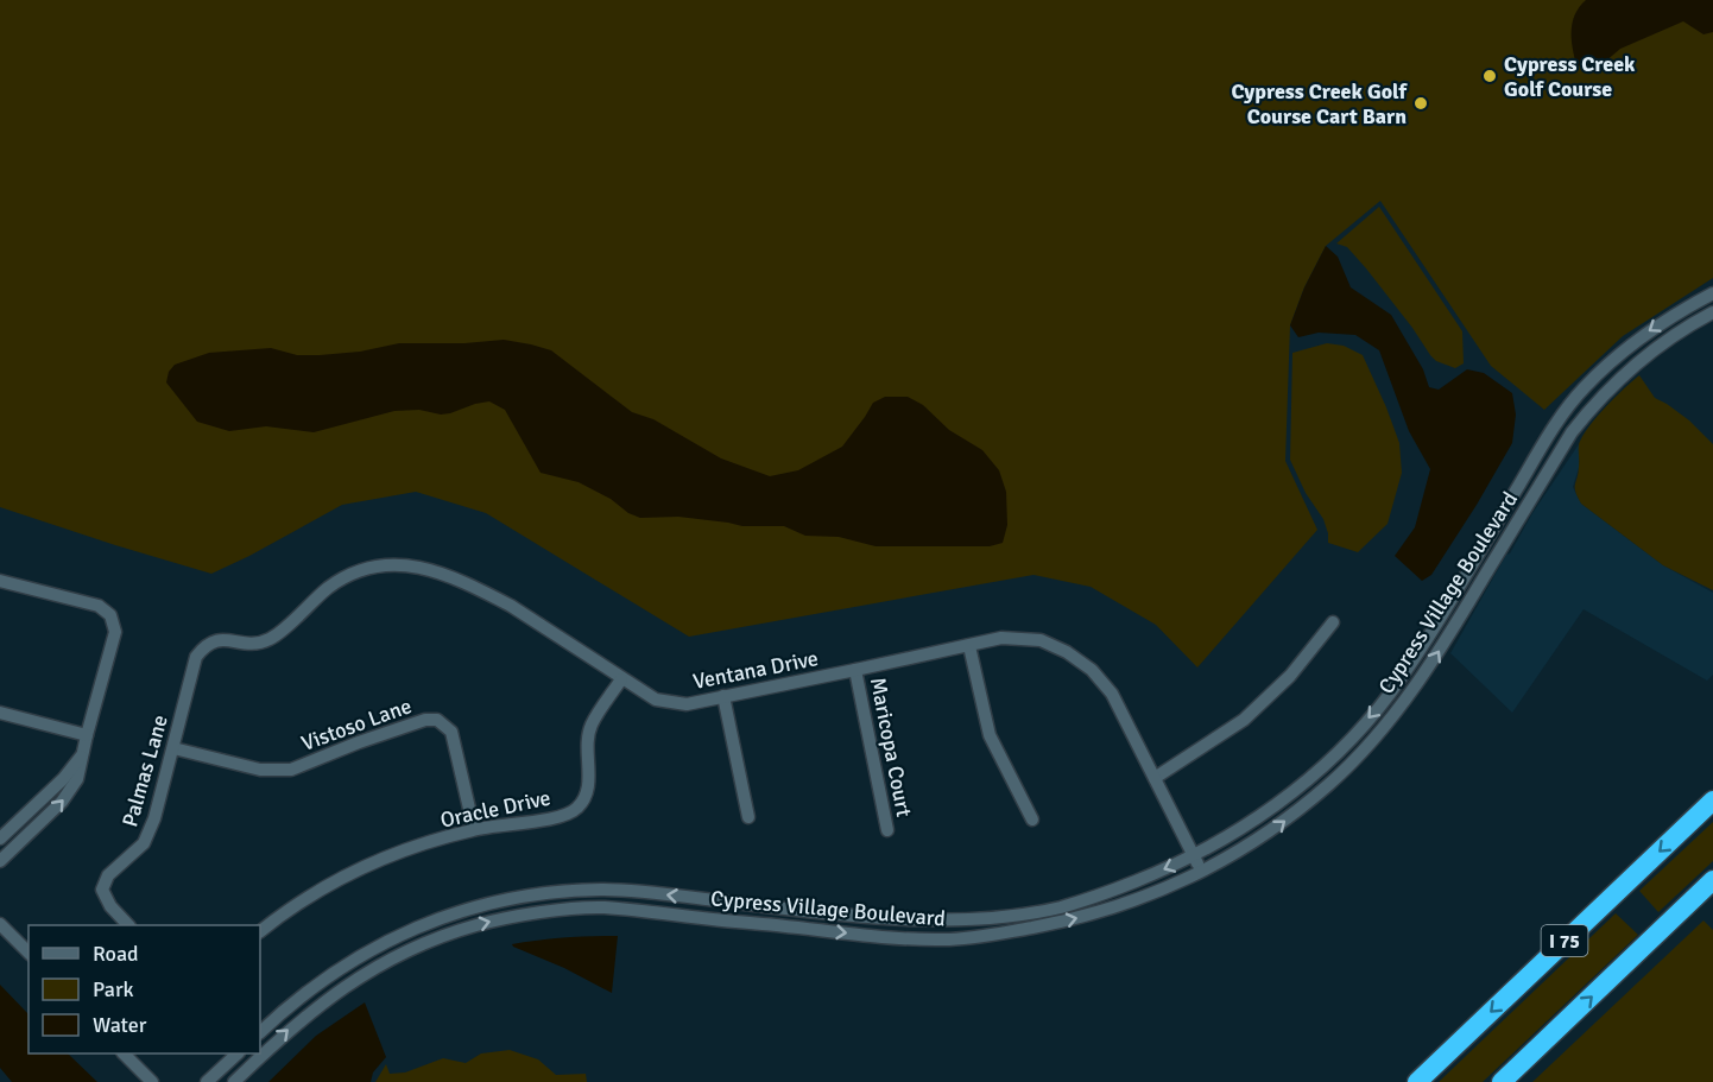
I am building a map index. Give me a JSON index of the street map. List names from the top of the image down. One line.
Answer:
{"streets":{"highway":["I 75"],"street":["Cypress Village Boulevard","Ventana Drive","Vistoso Lane","Maricopa Court","Palmas Lane","Oracle Drive"]},"crossings":[["Cypress Village Boulevard","Ventana Drive"],["Ventana Drive","Maricopa Court"],["Ventana Drive","Palmas Lane"],["Ventana Drive","Oracle Drive"],["Vistoso Lane","Palmas Lane"],["Vistoso Lane","Oracle Drive"]],"places":["Cypress Creek Golf Course","Cypress Creek Golf Course Cart Barn"],"legend":["Road","Park","Water"]}
